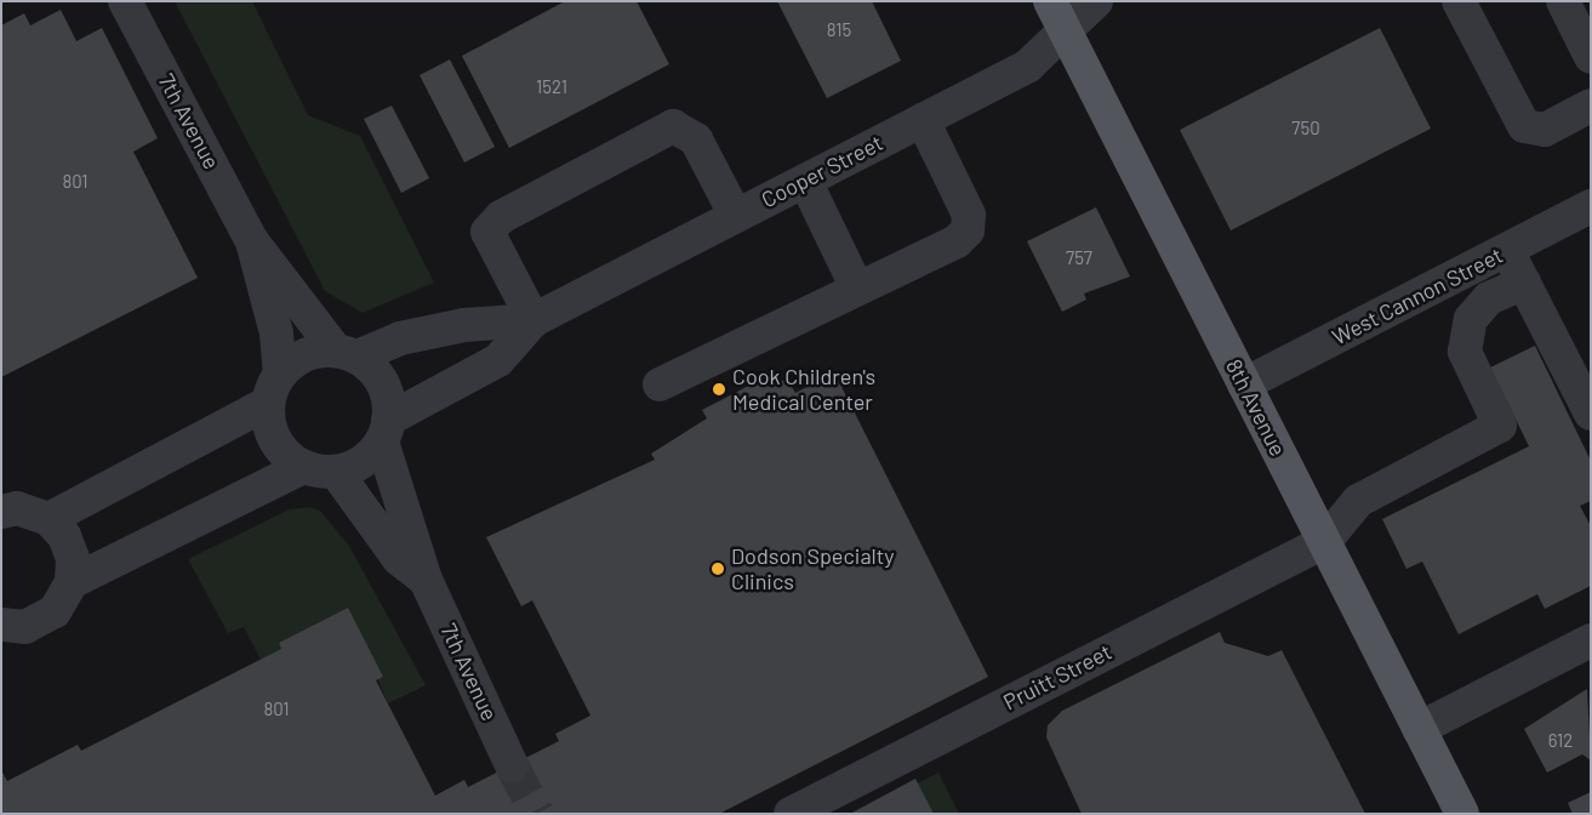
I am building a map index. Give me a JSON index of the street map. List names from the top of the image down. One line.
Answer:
{"streets":{"main road":["8th Avenue"],"street":["7th Avenue","Cooper Street","West Cannon Street","Pruitt Street"]},"crossings":[["7th Avenue","Cooper Street"],["Cooper Street","8th Avenue"],["West Cannon Street","8th Avenue"],["8th Avenue","Pruitt Street"]],"places":["Cook Children's Medical Center","Dodson Specialty Clinics"],"house_numbers":["815","1521","750","801","757","801","612"]}
